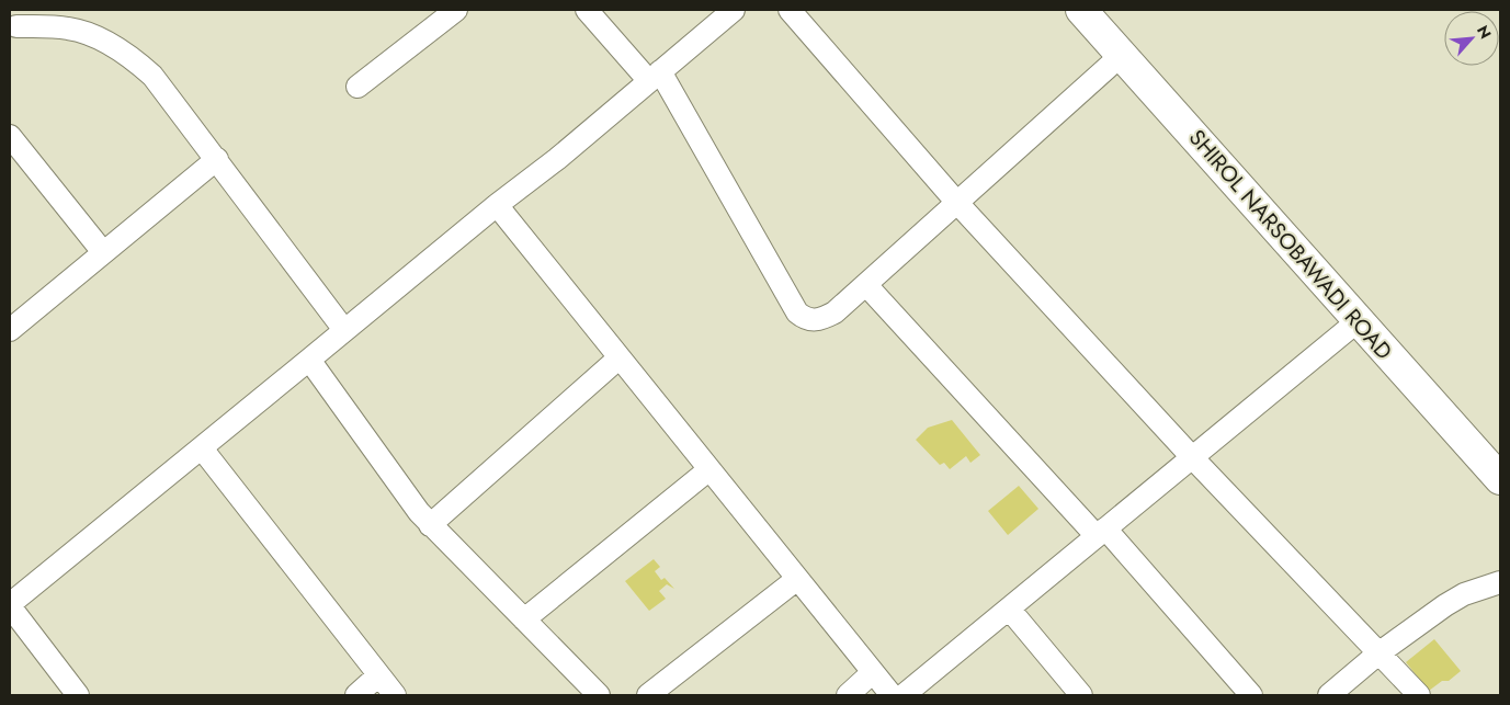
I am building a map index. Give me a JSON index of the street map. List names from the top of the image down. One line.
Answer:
{"streets":{"main road":["SHIROL NARSOBAWADI ROAD"]},"north":"top right"}
